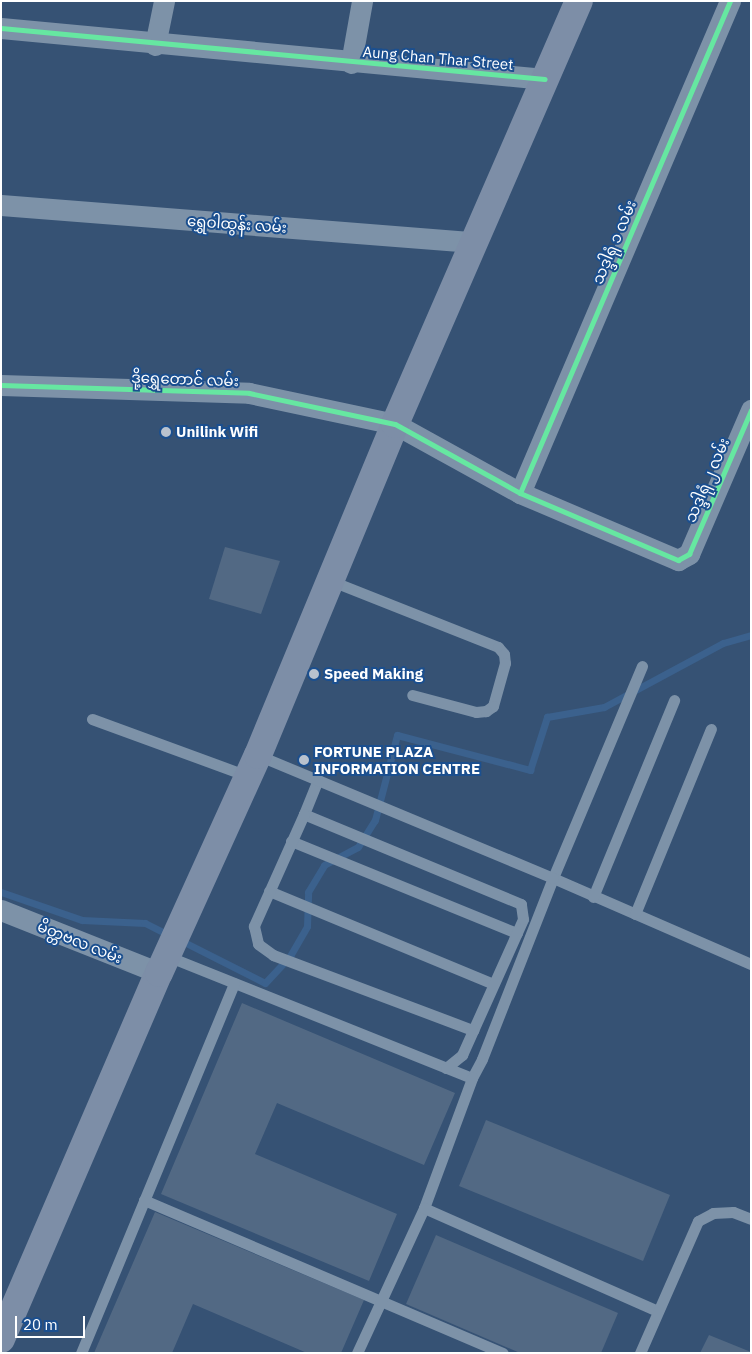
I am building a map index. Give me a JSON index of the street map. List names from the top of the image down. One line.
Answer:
{"streets":{"street":["Aung Chan Thar Street","ရွှေဝါထွန်း လမ်း","သဒ္ဒါရုံ ၁ လမ်း","ဒို့ရွှေတောင် လမ်း","သဒ္ဒါရုံ ၂ လမ်း","မိတ္တဗလ လမ်း"]},"crossings":[["သဒ္ဒါရုံ ၁ လမ်း","ဒို့ရွှေတောင် လမ်း"],["ဒို့ရွှေတောင် လမ်း","သဒ္ဒါရုံ ၂ လမ်း"]],"places":["Unilink Wifi","Speed Making","FORTUNE PLAZA INFORMATION CENTRE"],"scale_bar":"20 m"}
